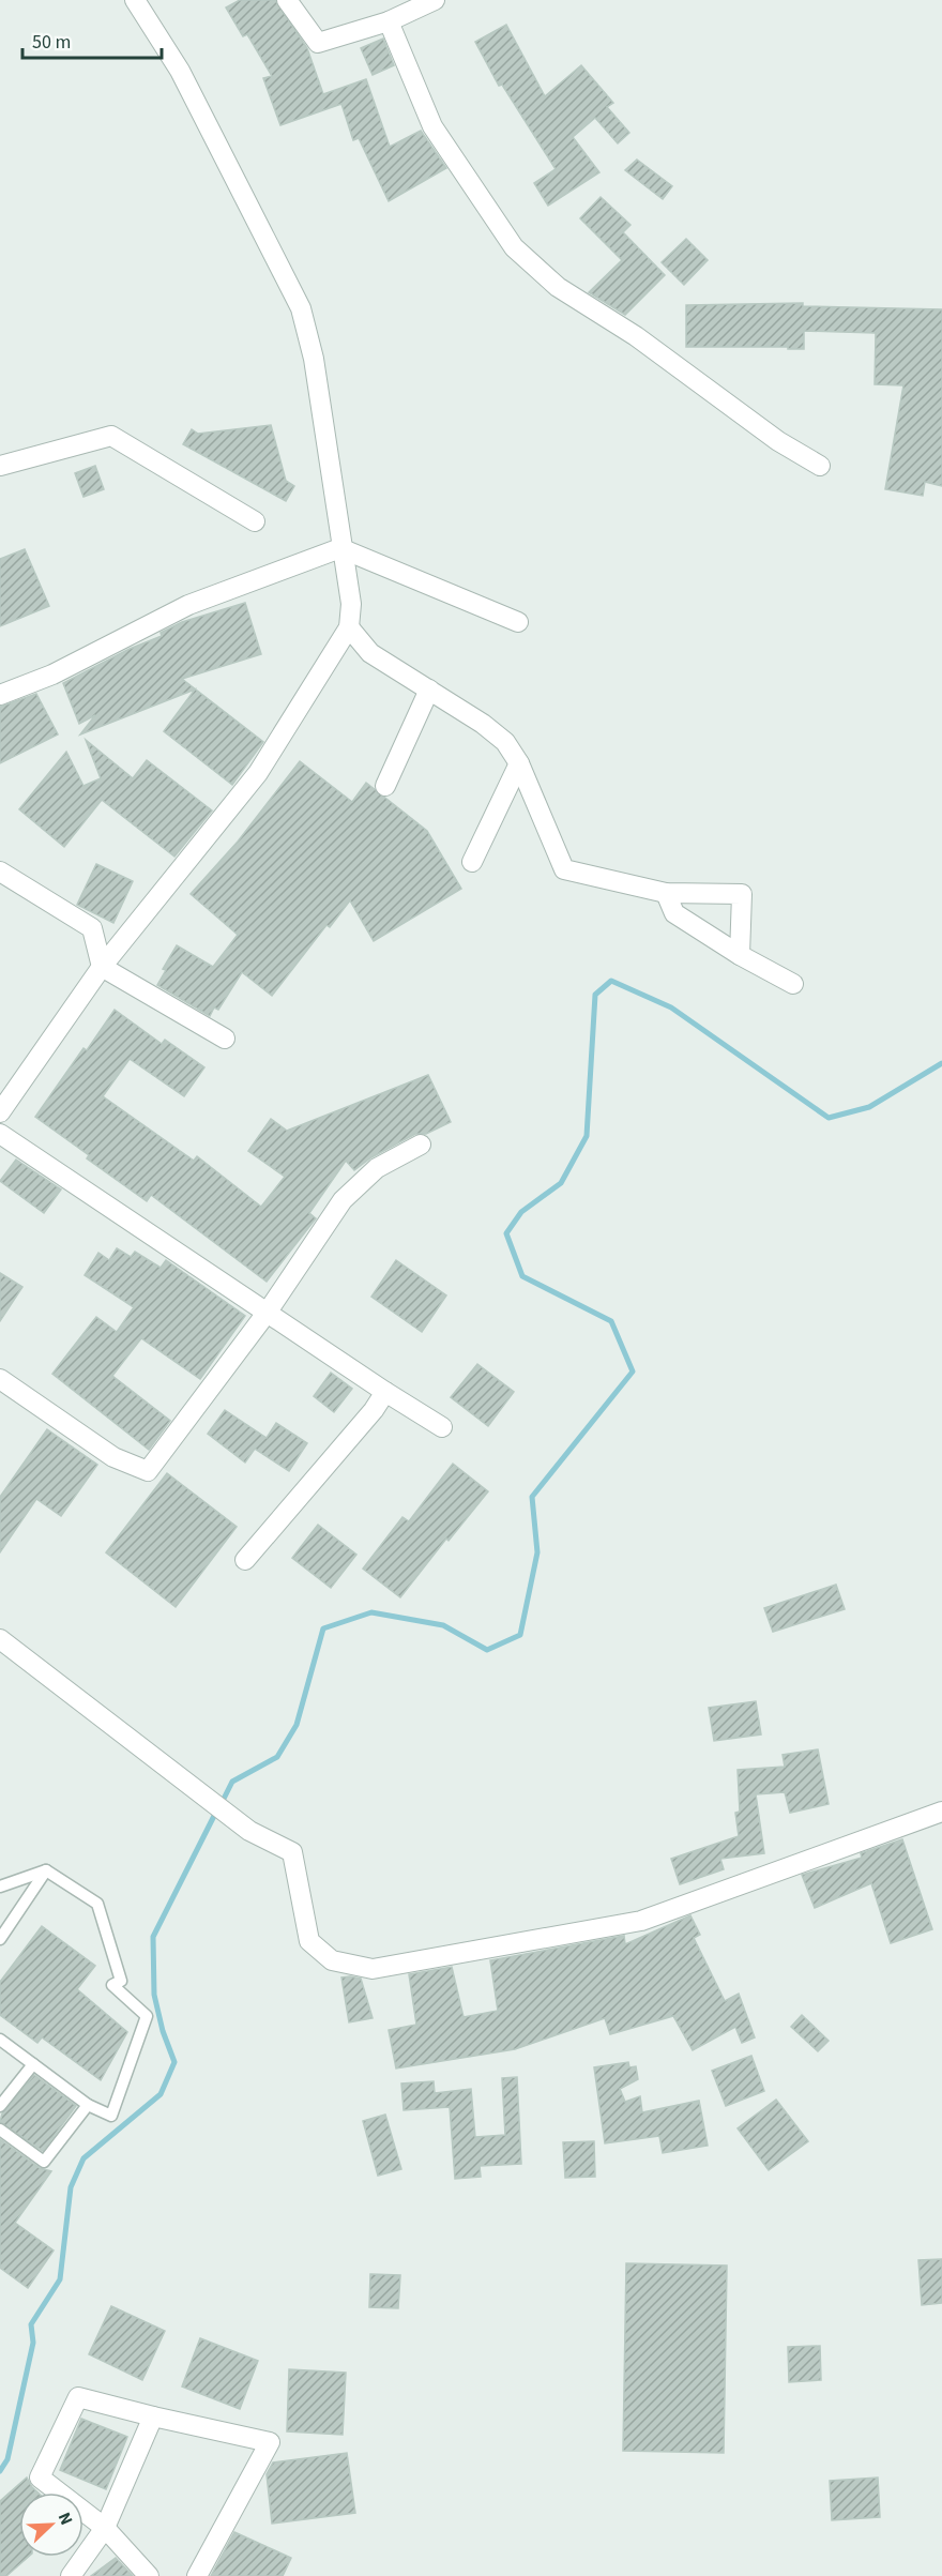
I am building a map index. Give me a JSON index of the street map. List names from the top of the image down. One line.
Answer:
{"scale_bar":"50 m","north":"top right"}
